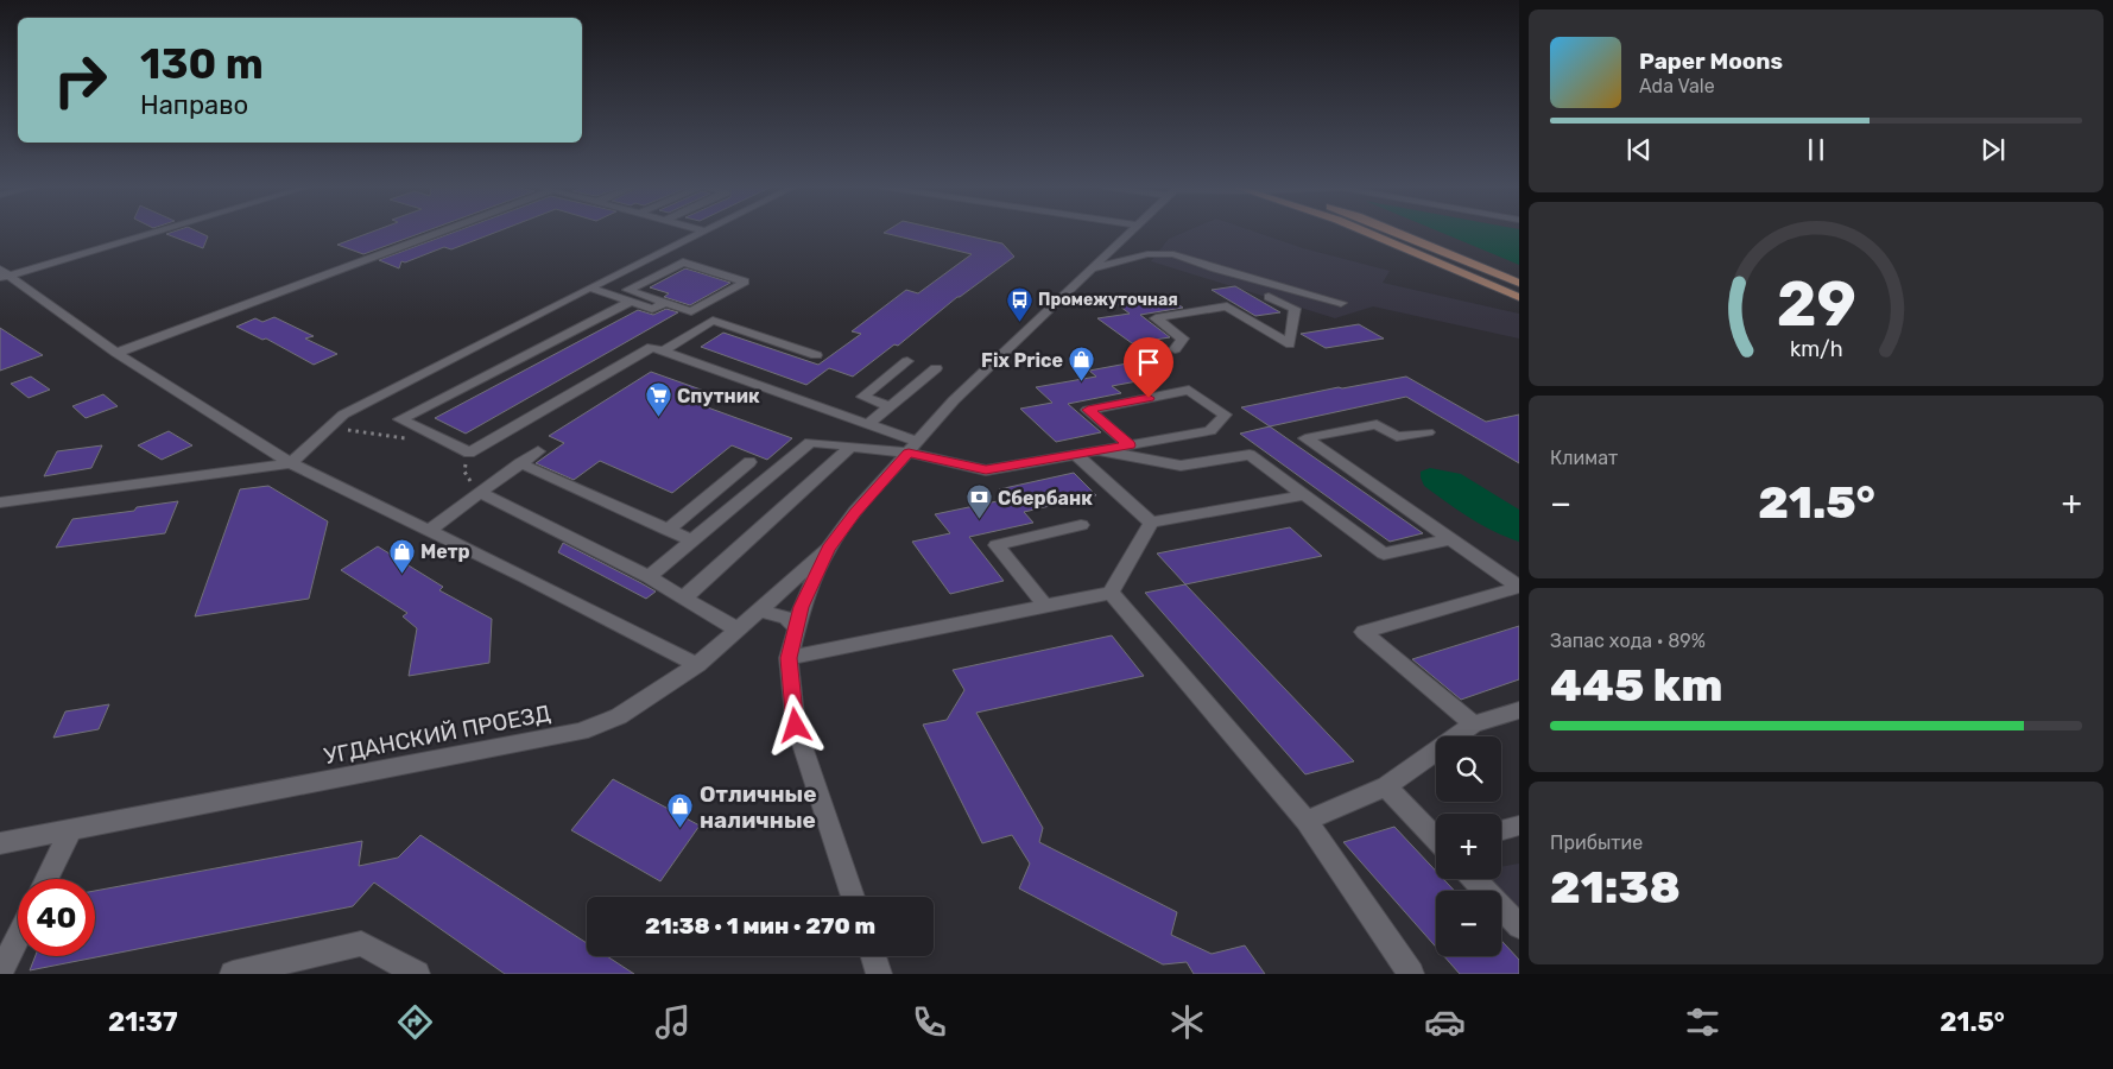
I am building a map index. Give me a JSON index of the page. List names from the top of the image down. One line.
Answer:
{"streets":{"street":["УГДАНСКИЙ ПРОЕЗД"]},"places":{"bus stop":["Промежуточная"],"shop":["Fix Price","Метр","Отличные наличные"],"supermarket":["Спутник"],"bank":["Сбербанк"]},"page":{"turn":["130 m","Направо"],"song":["Paper Moons","Ada Vale"],"tile":["Климат",["Запас хода · 89%","445 km"],["Прибытие","21:38"]],"heat":["−","21.5°","+"],"map_buttons":["+","−"],"limit":"40","trip":"21:38 · 1 мин · 270 m","tabs":["21:37","21.5°"],"gauge":["29","km/h"]}}
